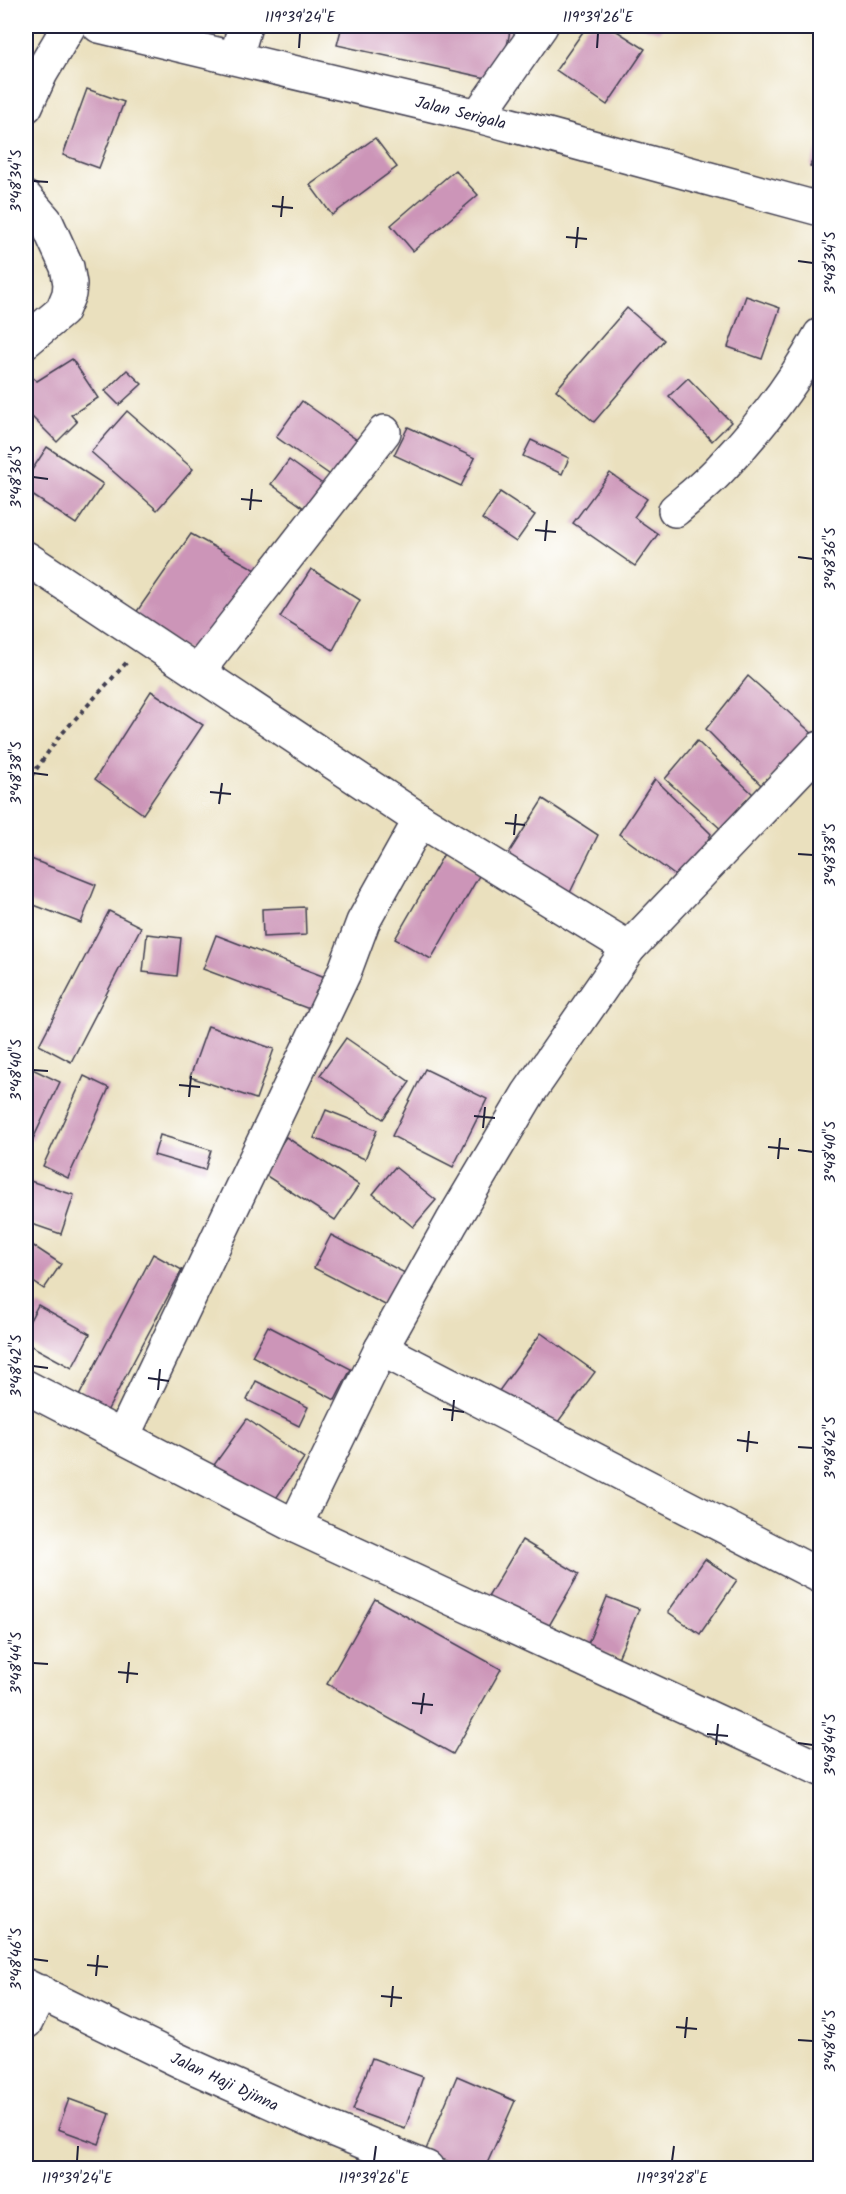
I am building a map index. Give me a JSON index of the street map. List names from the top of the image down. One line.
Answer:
{"streets":{"street":["Jalan Serigala","Jalan Haji Djinna"]},"coordinates":["119°39'24\"E","119°39'26\"E","3°48'34\"S","3°48'36\"S","3°48'38\"S","3°48'40\"S","3°48'42\"S","3°48'44\"S","3°48'46\"S","119°39'28\"E"]}
